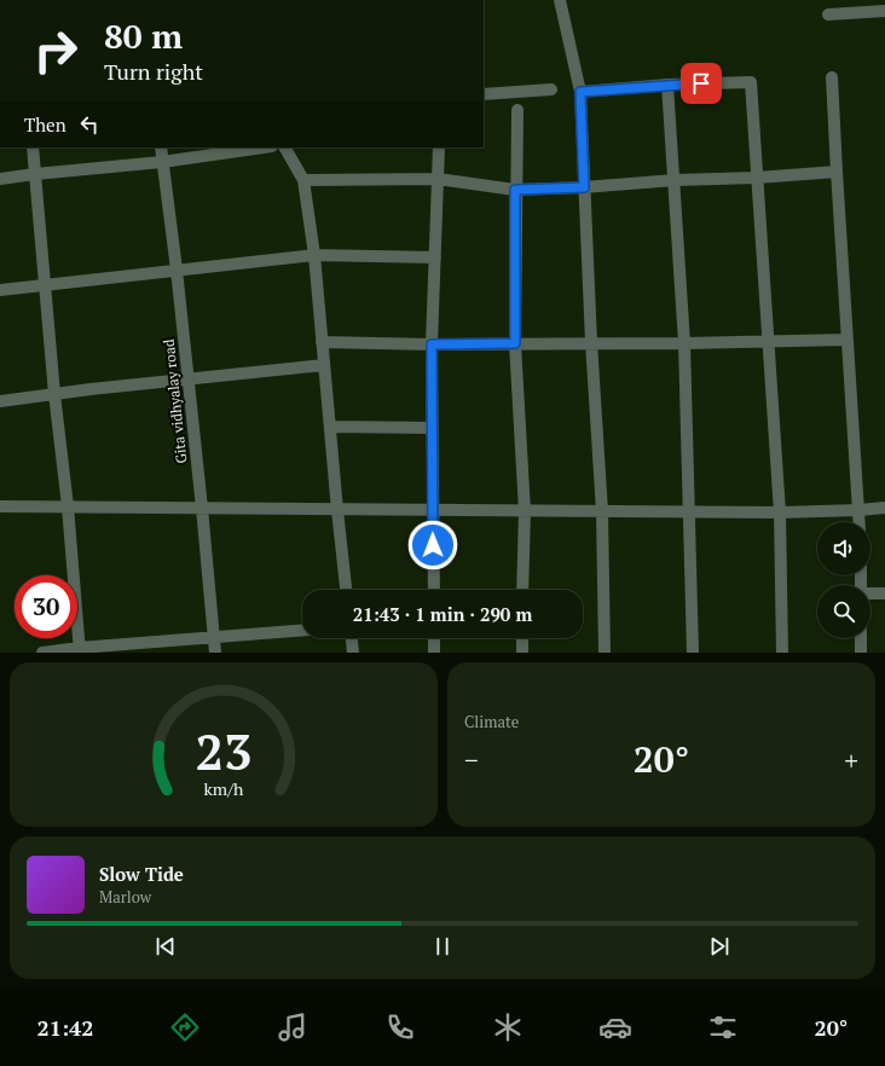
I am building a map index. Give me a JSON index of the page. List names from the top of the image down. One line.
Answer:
{"streets":{"street":["Gita vidhyalay road"]},"page":{"turn":["80 m","Turn right"],"then":"Then","limit":"30","trip":"21:43 · 1 min · 290 m","tile":"Climate","heat":["−","20°","+"],"song":["Slow Tide","Marlow"],"tabs":["21:42","20°"],"gauge":["23","km/h"]}}
